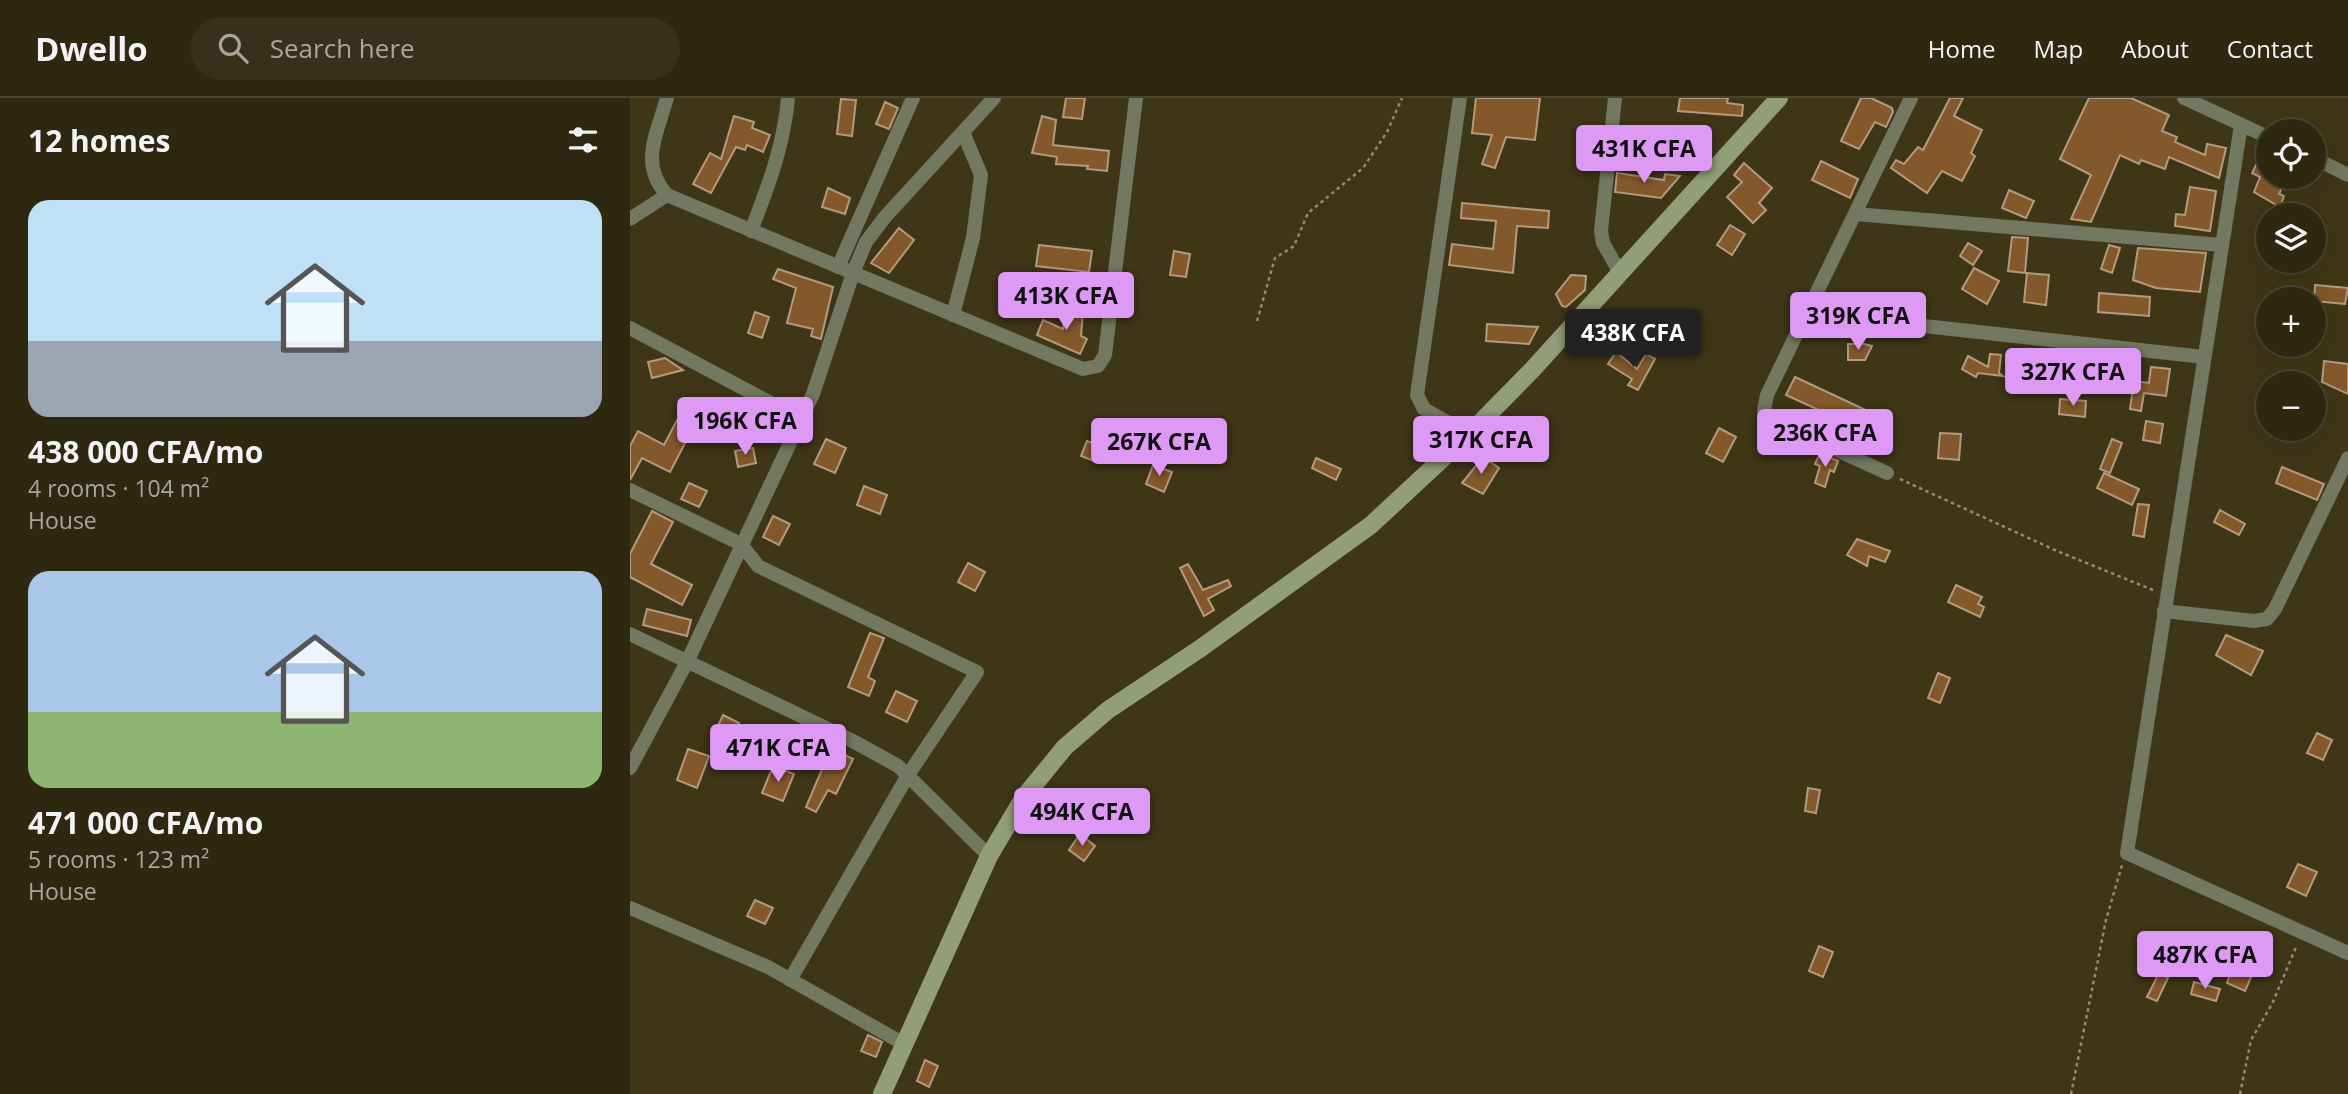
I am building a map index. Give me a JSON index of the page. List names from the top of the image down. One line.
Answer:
{"page":{"header":"Dwello","search":"Search here","nav":["Home","Map","About","Contact"],"heading":"12 homes","map_buttons":["+","−"],"price":["431K CFA","413K CFA","319K CFA","438K CFA","327K CFA","196K CFA","236K CFA","317K CFA","267K CFA","471K CFA","494K CFA","487K CFA"],"list":[{"name":"438 000 CFA/mo","note":"4 rooms · 104 m² · House"},{"name":"471 000 CFA/mo","note":"5 rooms · 123 m² · House"}]}}
